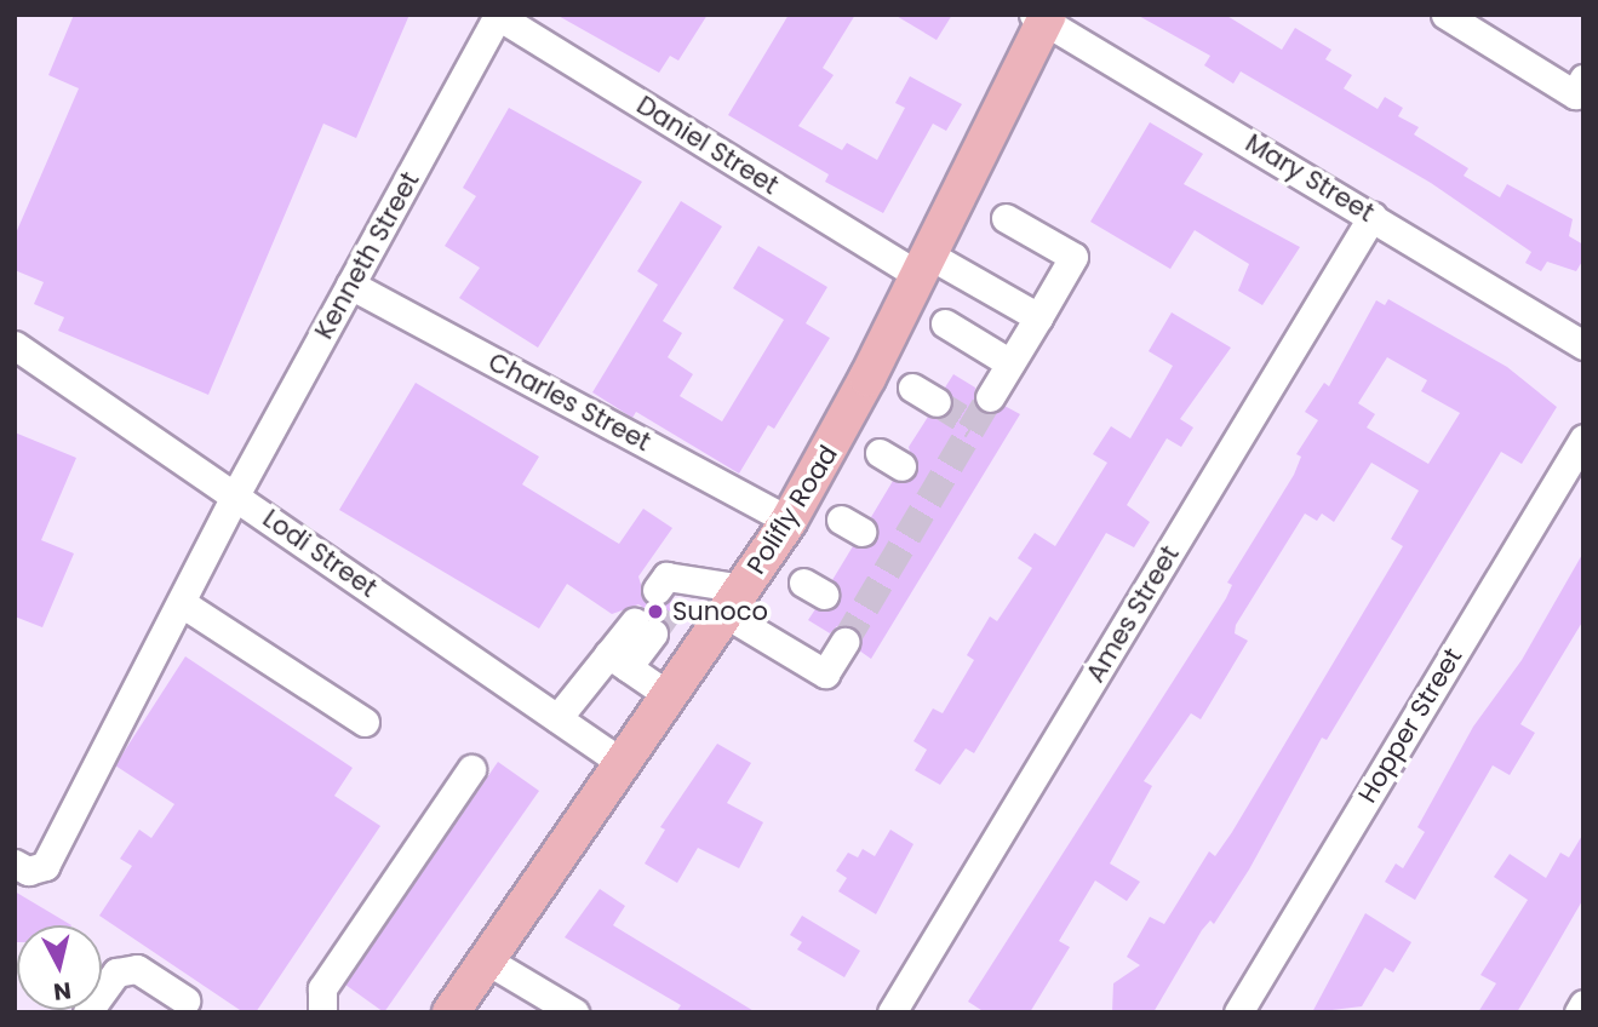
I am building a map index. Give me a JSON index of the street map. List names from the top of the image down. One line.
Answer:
{"streets":{"main road":["Polifly Road"],"street":["Daniel Street","Mary Street","Kenneth Street","Charles Street","Lodi Street","Ames Street","Hopper Street"]},"crossings":[["Daniel Street","Kenneth Street"],["Daniel Street","Polifly Road"],["Mary Street","Polifly Road"],["Mary Street","Ames Street"],["Kenneth Street","Charles Street"],["Kenneth Street","Lodi Street"],["Charles Street","Polifly Road"],["Polifly Road","Lodi Street"]],"places":["Sunoco"],"north":"bottom"}
